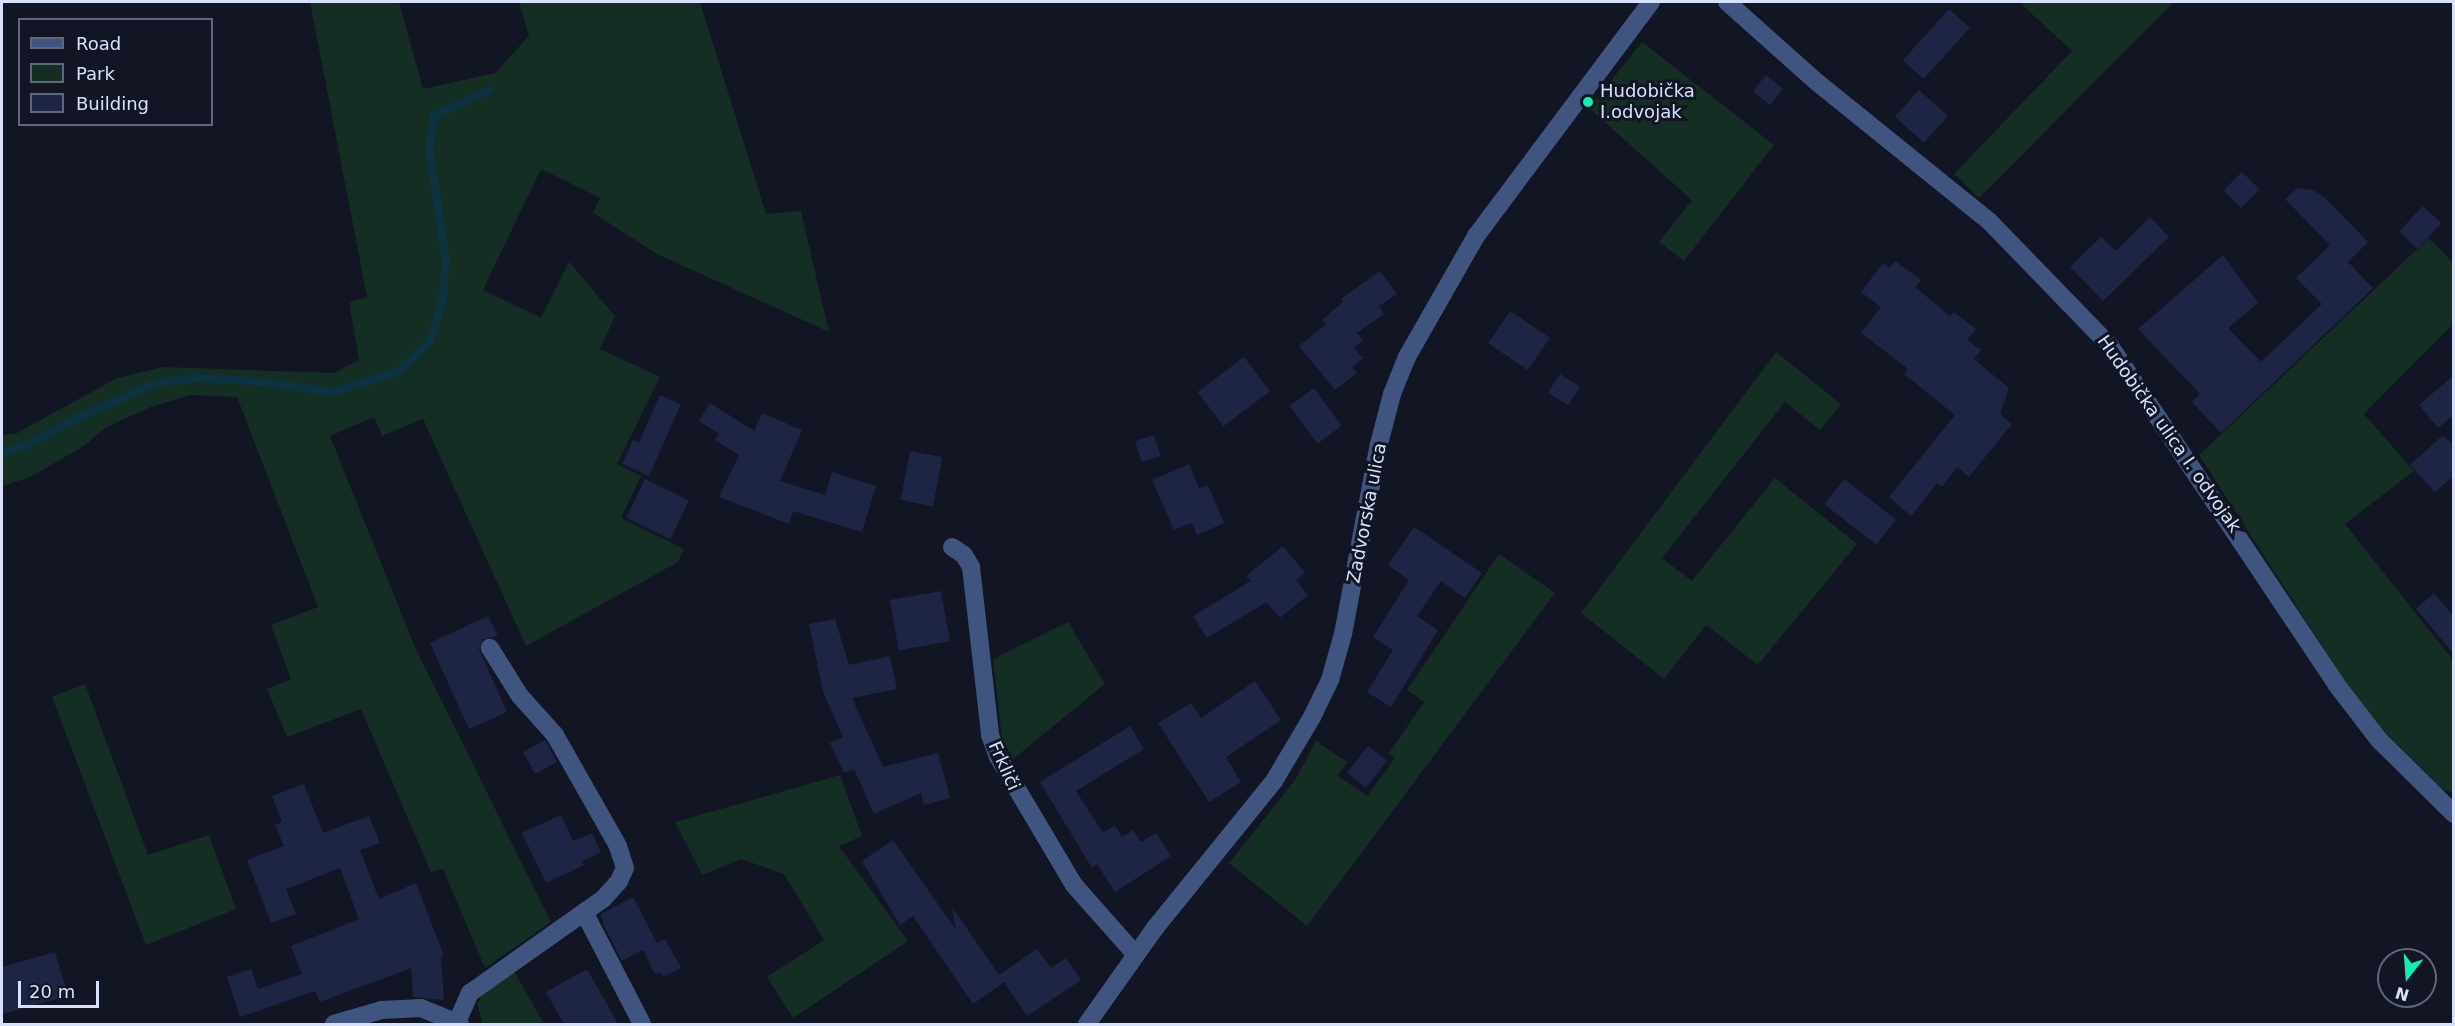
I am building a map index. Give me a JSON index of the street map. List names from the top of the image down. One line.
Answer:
{"streets":{"street":["Hudobička ulica I. odvojak","Zadvorska ulica","Frkliči"]},"crossings":[["Zadvorska ulica","Frkliči"]],"places":["Hudobička I.odvojak"],"legend":["Road","Park","Building"],"scale_bar":"20 m","north":"bottom"}
